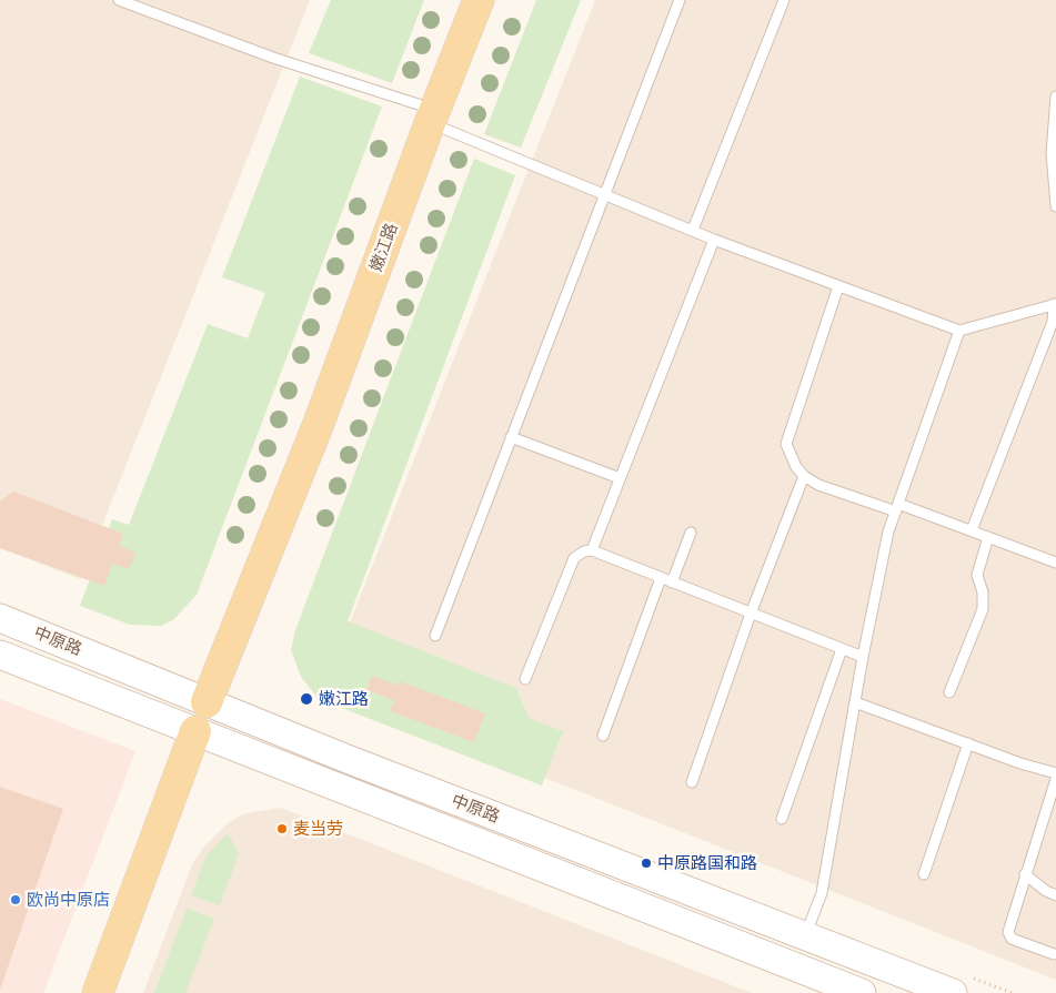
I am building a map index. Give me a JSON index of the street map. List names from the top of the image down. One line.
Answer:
{"streets":{"main road":["嫩江路","中原路"]},"crossings":[["嫩江路","中原路"]],"places":["嫩江路","麦当劳","中原路国和路","欧尚中原店"]}
